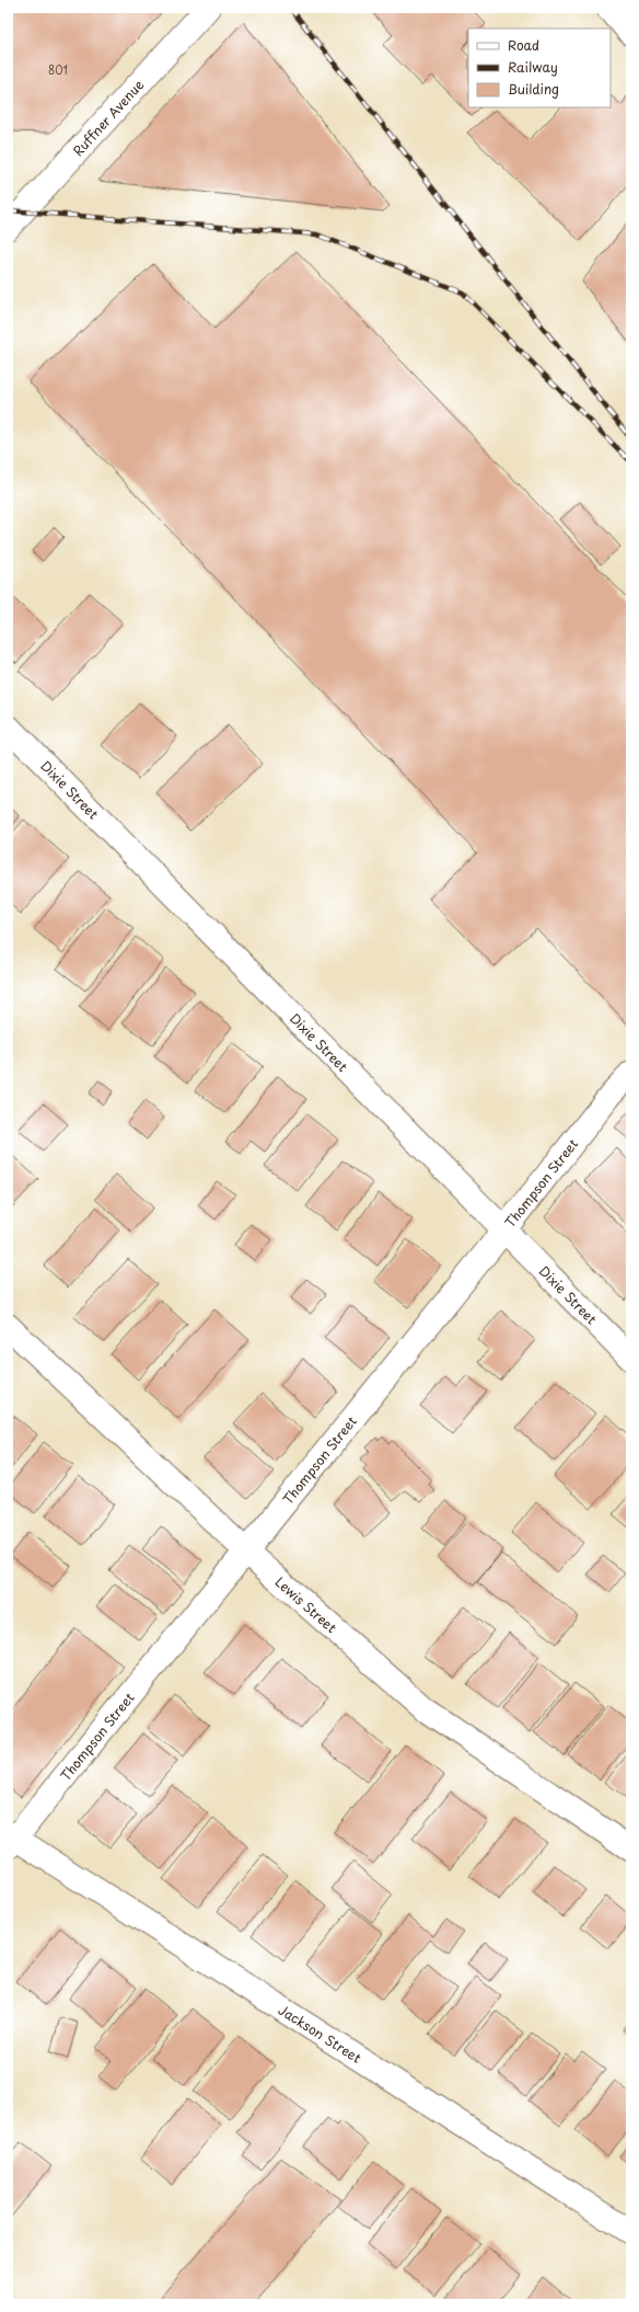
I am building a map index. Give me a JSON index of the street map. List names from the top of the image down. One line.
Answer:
{"streets":{"street":["Ruffner Avenue","Dixie Street","Thompson Street","Lewis Street","Jackson Street"]},"crossings":[["Dixie Street","Thompson Street"],["Thompson Street","Lewis Street"],["Thompson Street","Jackson Street"]],"house_numbers":["801"],"legend":["Road","Railway","Building"]}
